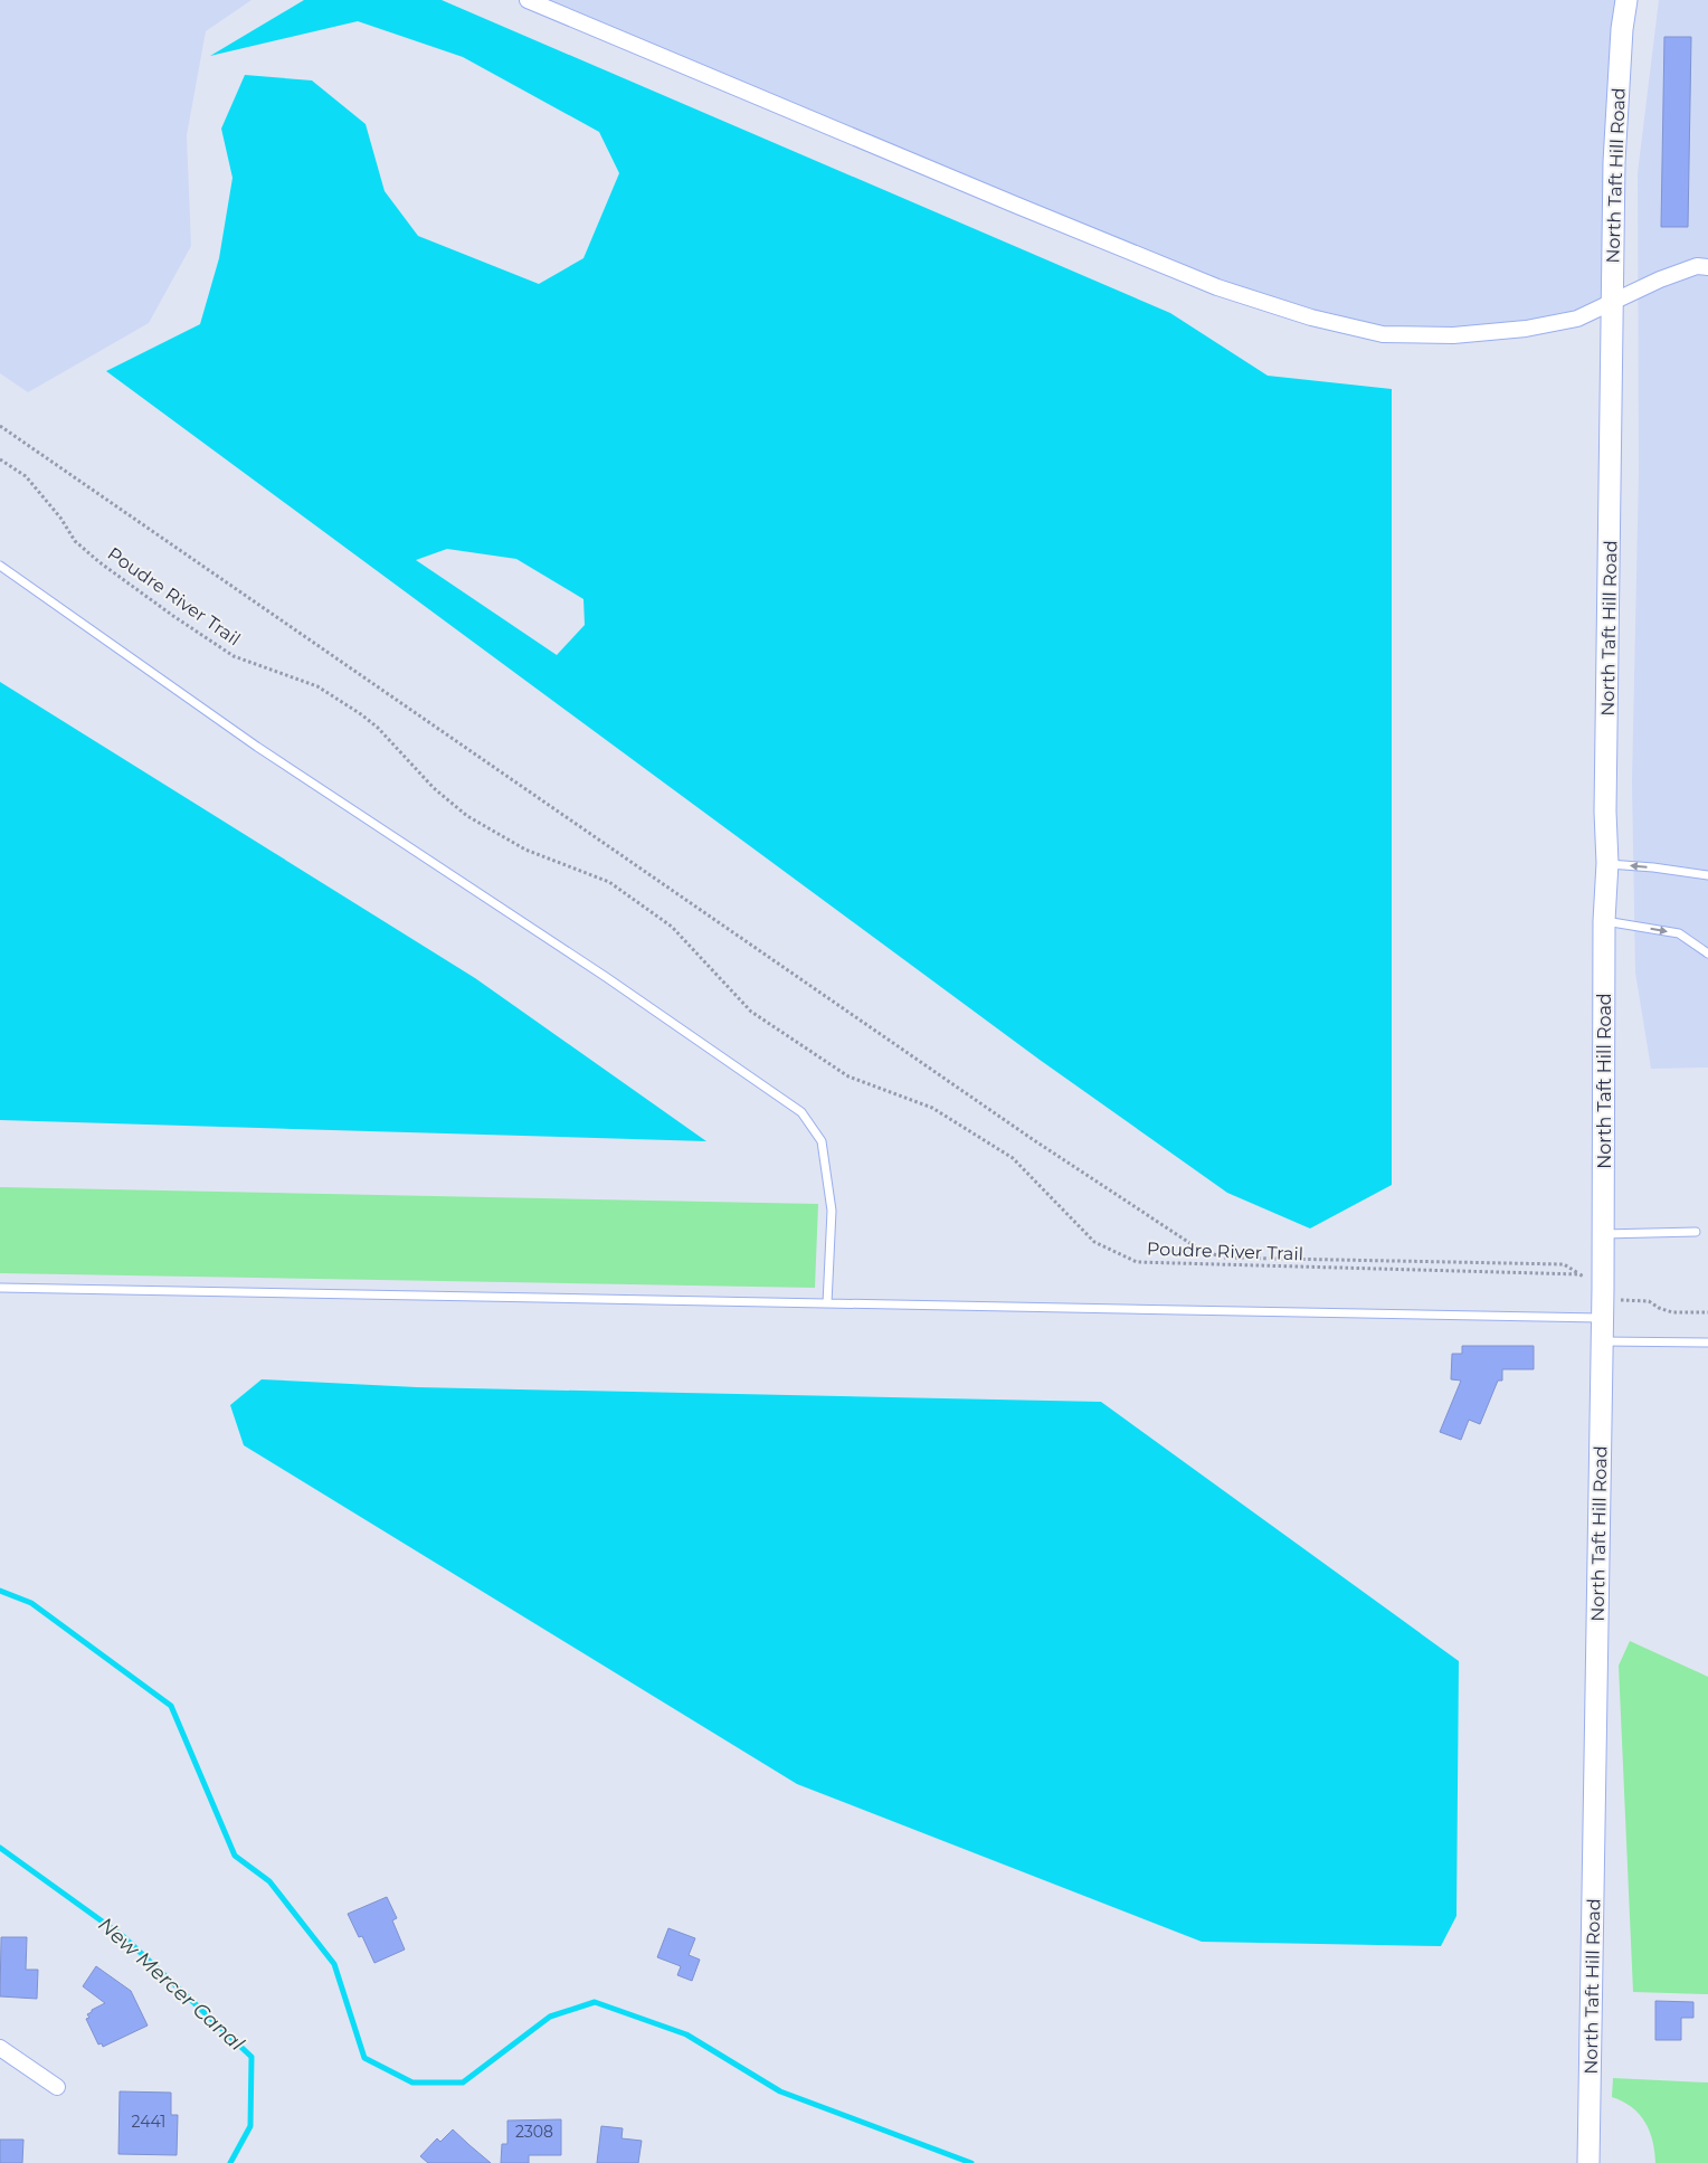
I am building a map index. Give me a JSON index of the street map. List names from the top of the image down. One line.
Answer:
{"streets":{"main road":["North Taft Hill Road"],"path":["Poudre River Trail"]},"water":["New Mercer Canal"],"house_numbers":["2441","2308"]}
